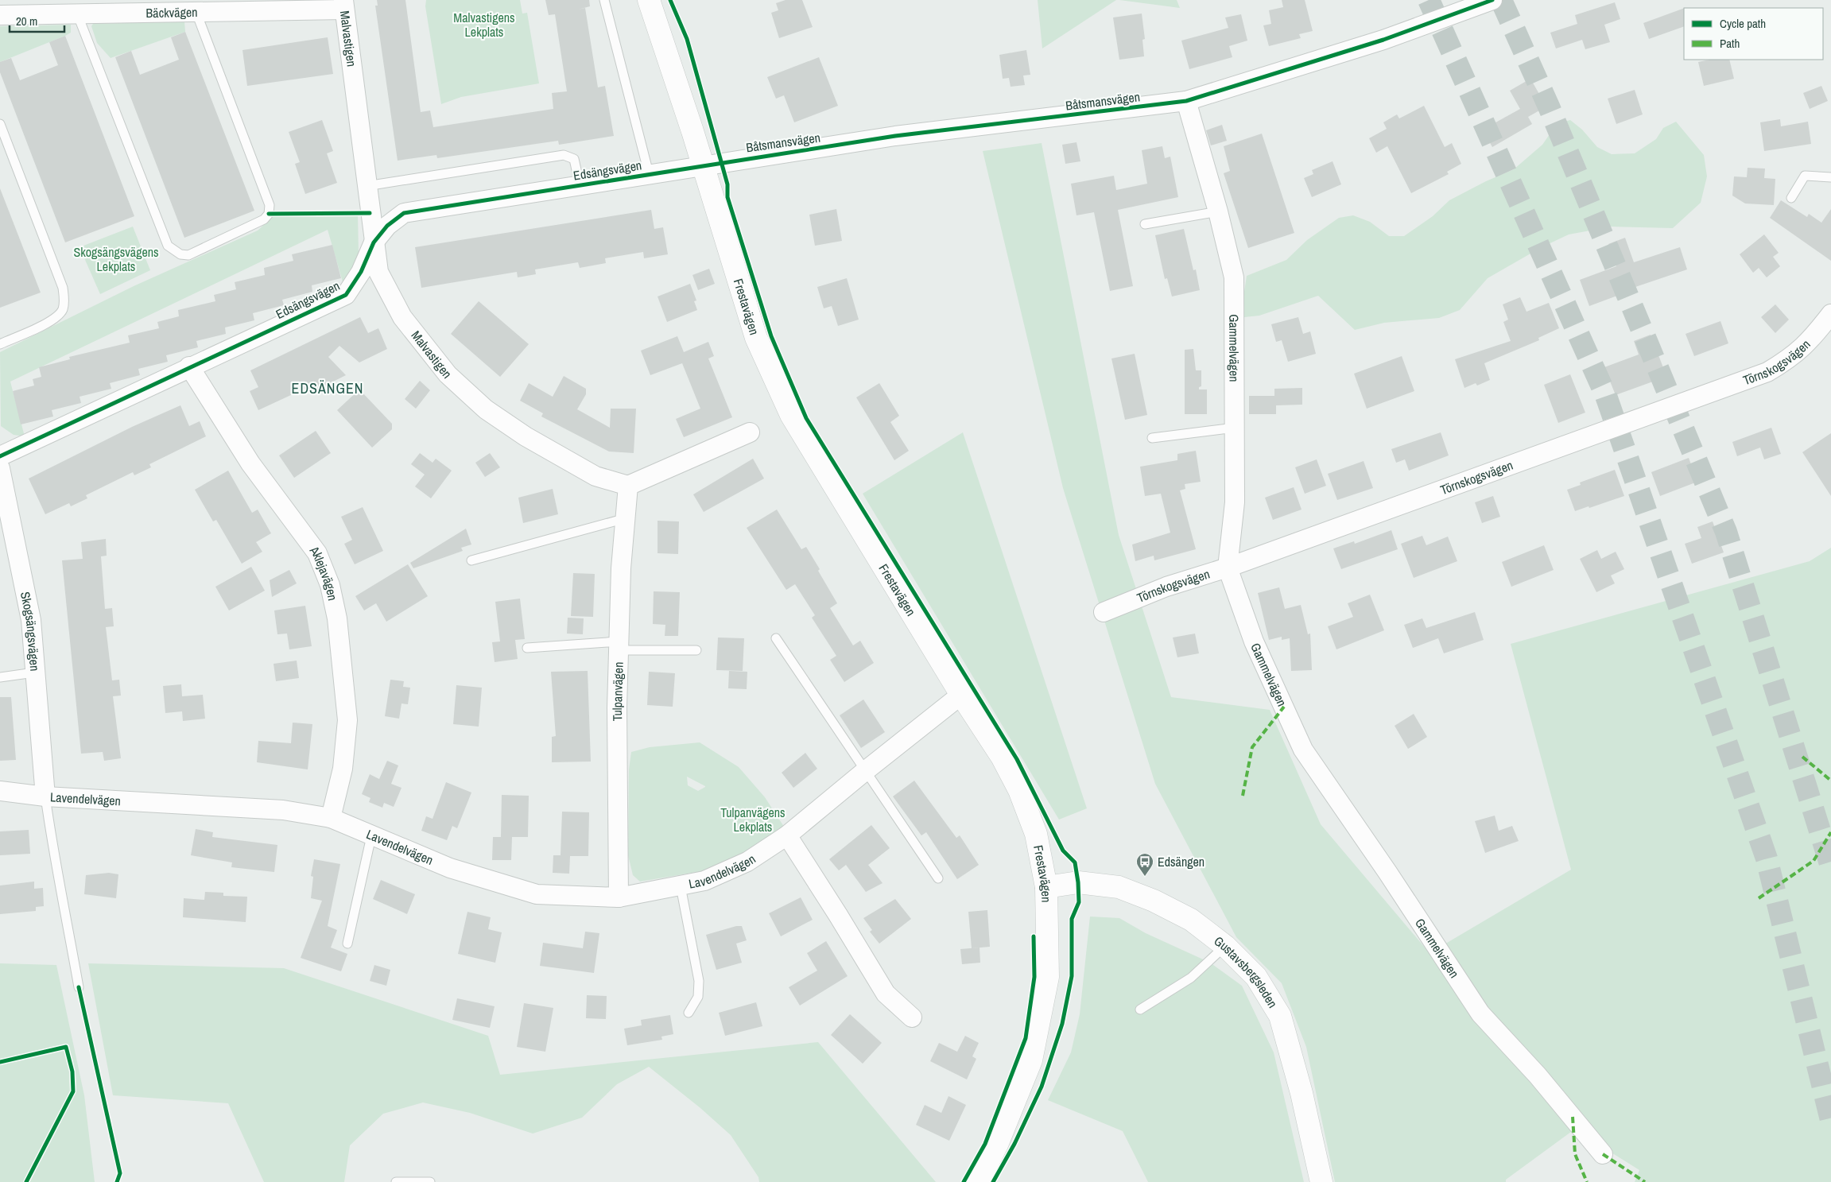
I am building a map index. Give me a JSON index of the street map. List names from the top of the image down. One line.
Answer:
{"streets":{"street":["Bäckvägen","Malvastigen","Båtsmansvägen","Edsängsvägen","Frestavägen","Gammelvägen","Törnskogsvägen","Aklejavägen","Skogsängsvägen","Tulpanvägen","Lavendelvägen","Gustavsbergsleden"]},"crossings":[["Bäckvägen","Malvastigen"],["Malvastigen","Edsängsvägen"],["Malvastigen","Tulpanvägen"],["Båtsmansvägen","Edsängsvägen"],["Båtsmansvägen","Frestavägen"],["Båtsmansvägen","Gammelvägen"],["Edsängsvägen","Frestavägen"],["Edsängsvägen","Aklejavägen"],["Frestavägen","Lavendelvägen"],["Frestavägen","Gustavsbergsleden"],["Gammelvägen","Törnskogsvägen"],["Aklejavägen","Lavendelvägen"],["Skogsängsvägen","Lavendelvägen"],["Tulpanvägen","Lavendelvägen"]],"districts":["EDSÄNGEN"],"parks":["Malvastigens Lekplats","Skogsängsvägens Lekplats","Tulpanvägens Lekplats"],"places":{"bus stop":["Edsängen"]},"legend":["Cycle path","Path"],"scale_bar":"20 m"}
